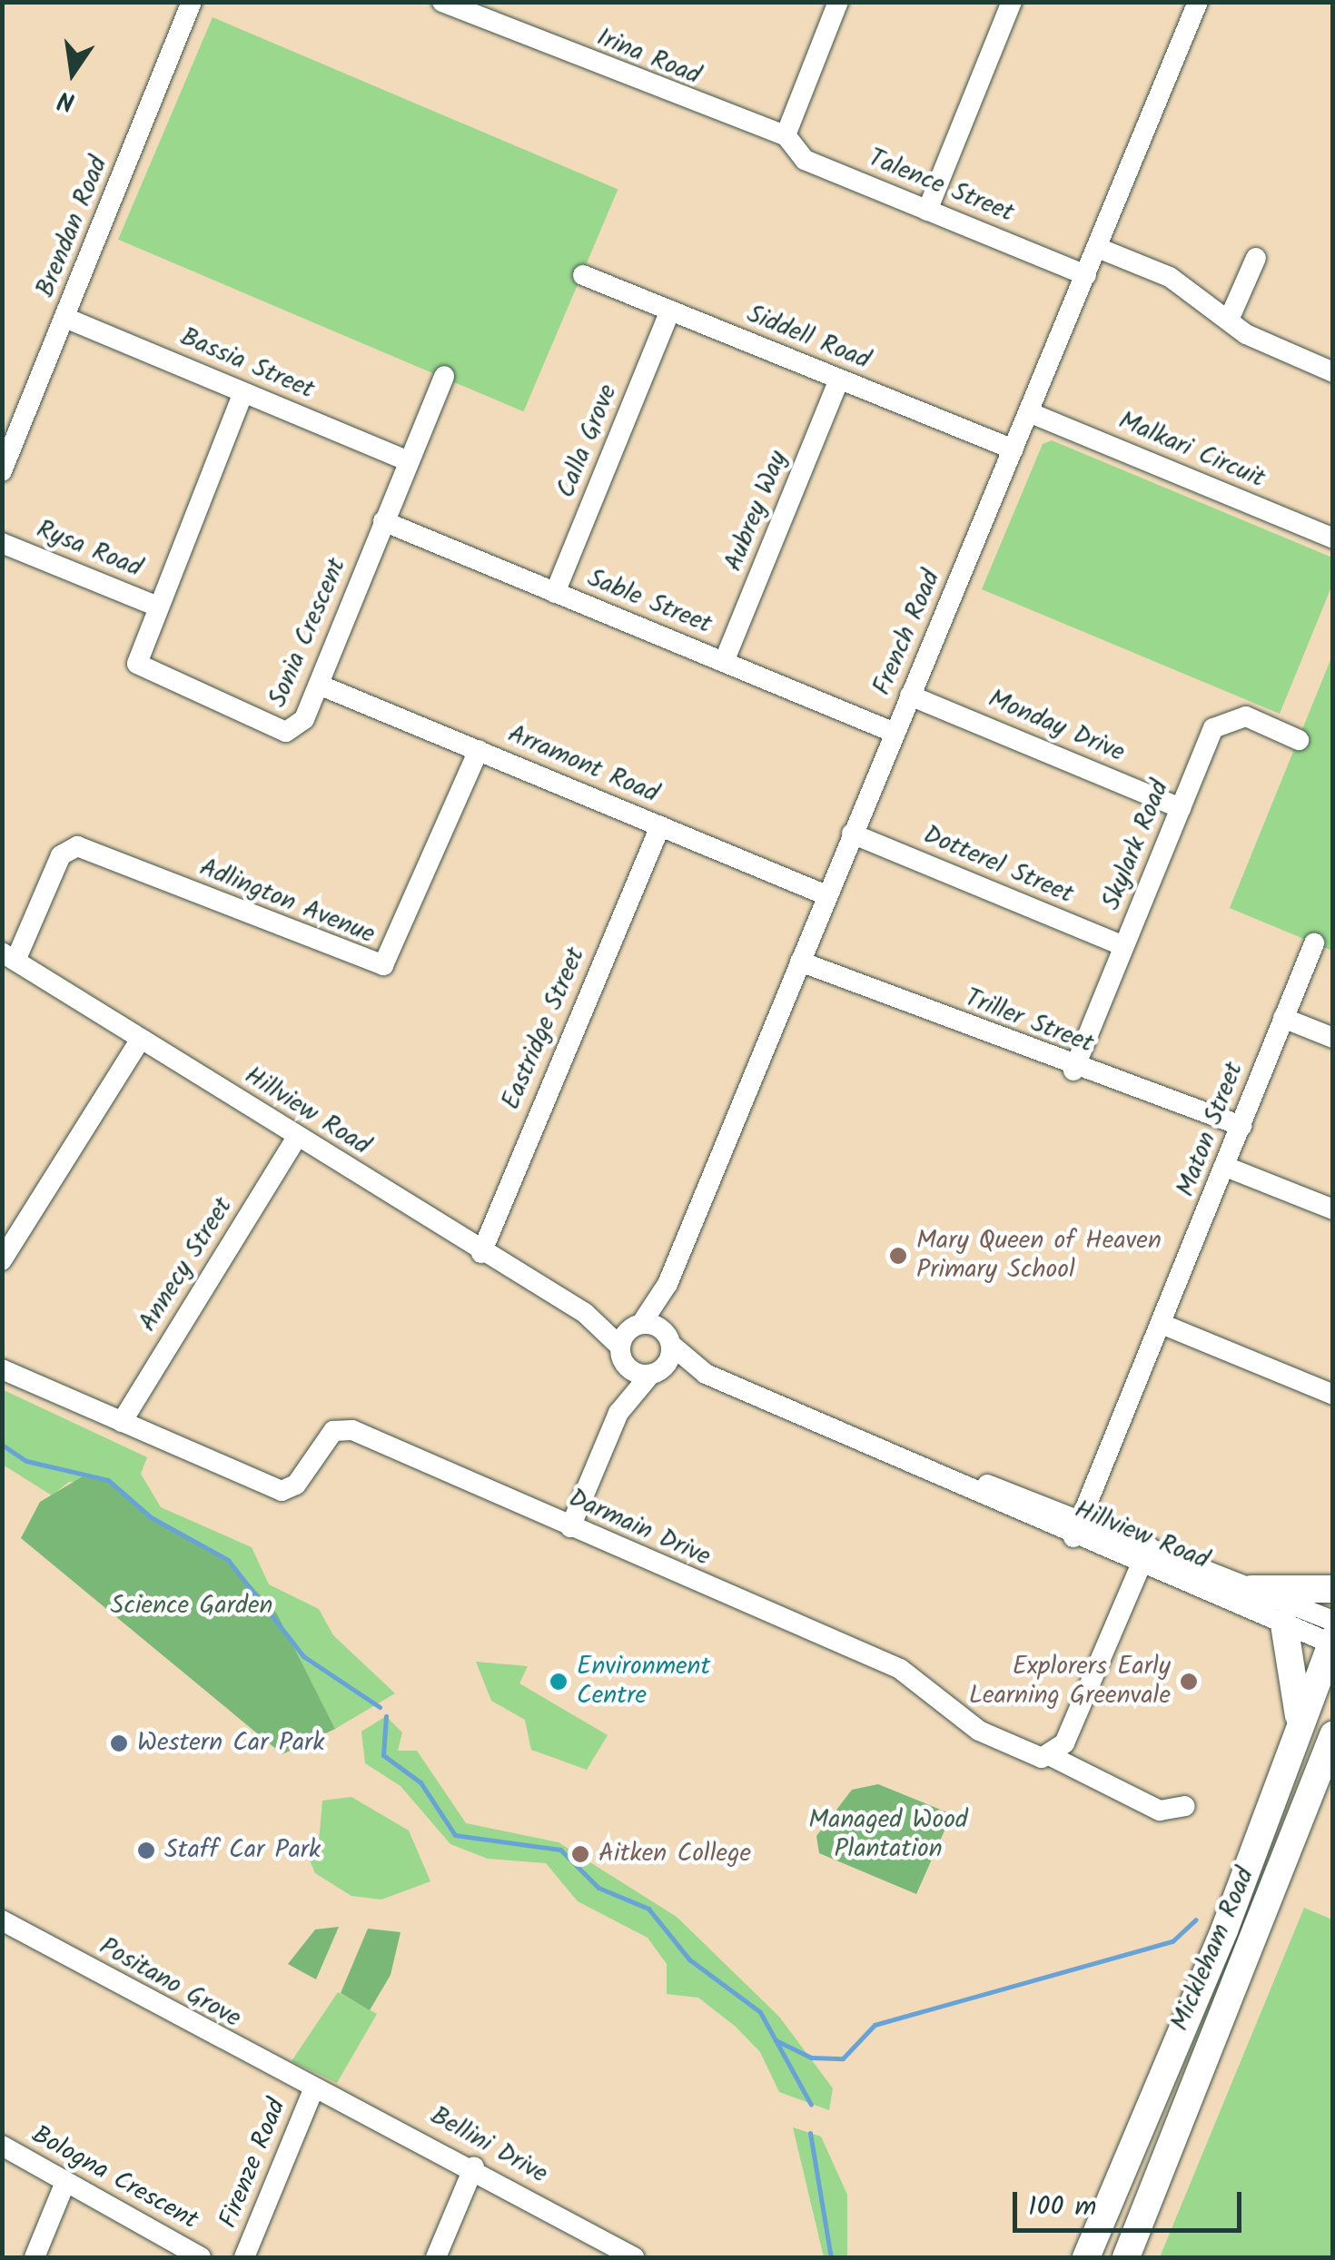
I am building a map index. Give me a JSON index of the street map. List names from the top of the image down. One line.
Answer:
{"streets":{"main road":["Mickleham Road"],"street":["Irina Road","Talence Street","Brendan Road","Siddell Road","Bassia Street","Calla Grove","Malkari Circuit","Aubrey Way","Rysa Road","Sable Street","Sonia Crescent","French Road","Monday Drive","Arramont Road","Skylark Road","Dotterel Street","Adlington Avenue","Triller Street","Eastridge Street","Hillview Road","Maton Street","Annecy Street","Darmain Drive","Positano Grove","Bellini Drive","Firenze Road","Bologna Crescent"]},"crossings":[["Irina Road","Talence Street"],["Talence Street","French Road"],["Brendan Road","Bassia Street"],["Siddell Road","Calla Grove"],["Siddell Road","Aubrey Way"],["Siddell Road","French Road"],["Bassia Street","Sonia Crescent"],["Calla Grove","Sable Street"],["Malkari Circuit","French Road"],["Aubrey Way","Sable Street"],["Rysa Road","Sonia Crescent"],["Sable Street","Sonia Crescent"],["Sable Street","French Road"],["Sonia Crescent","Arramont Road"],["French Road","Monday Drive"],["French Road","Arramont Road"],["French Road","Dotterel Street"],["French Road","Triller Street"],["French Road","Hillview Road"],["Monday Drive","Skylark Road"],["Arramont Road","Adlington Avenue"],["Arramont Road","Eastridge Street"],["Skylark Road","Dotterel Street"],["Skylark Road","Triller Street"],["Adlington Avenue","Hillview Road"],["Triller Street","Maton Street"],["Eastridge Street","Hillview Road"],["Hillview Road","Maton Street"],["Hillview Road","Annecy Street"],["Hillview Road","Mickleham Road"],["Annecy Street","Darmain Drive"],["Positano Grove","Bellini Drive"],["Positano Grove","Firenze Road"],["Bellini Drive","Firenze Road"]],"parks":["Science Garden","Managed Wood Plantation"],"places":["Mary Queen of Heaven Primary School","Environment Centre","Explorers Early Learning Greenvale","Western Car Park","Staff Car Park","Aitken College"],"scale_bar":"100 m","north":"bottom"}
